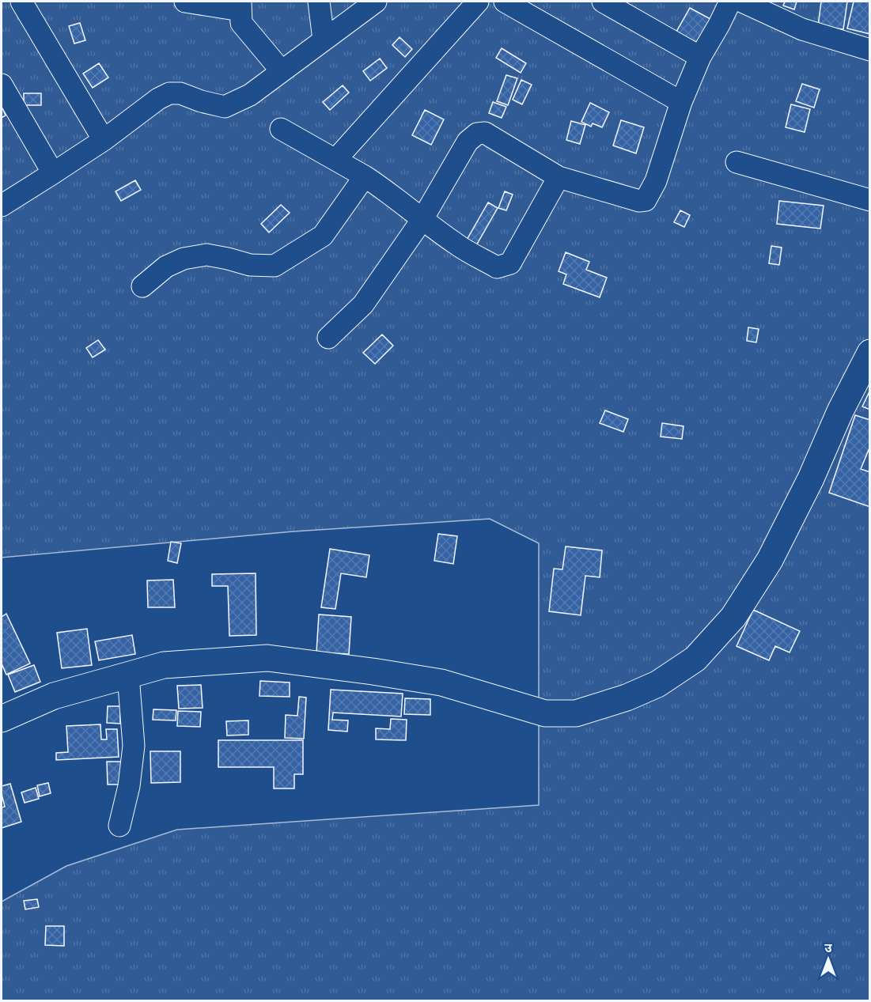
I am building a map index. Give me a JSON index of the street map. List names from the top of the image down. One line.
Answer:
{"north":"top"}
